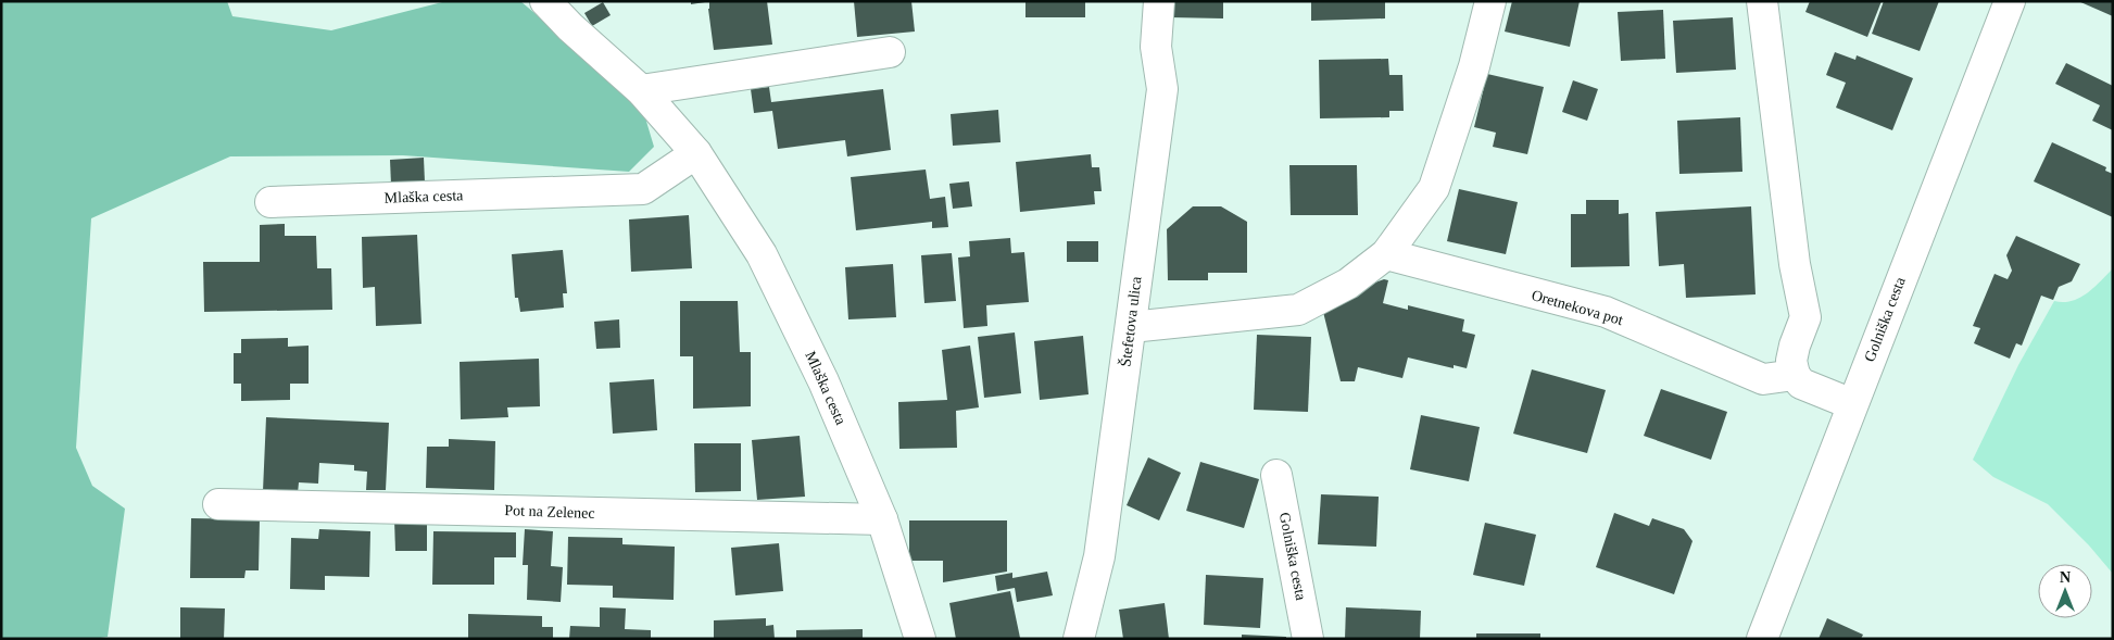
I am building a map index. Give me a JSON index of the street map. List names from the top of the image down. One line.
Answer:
{"streets":{"street":["Mlaška cesta","Oretnekova pot","Golniška cesta","Štefetova ulica","Pot na Zelenec"]},"crossings":[["Mlaška cesta","Pot na Zelenec"]],"north":"top"}
